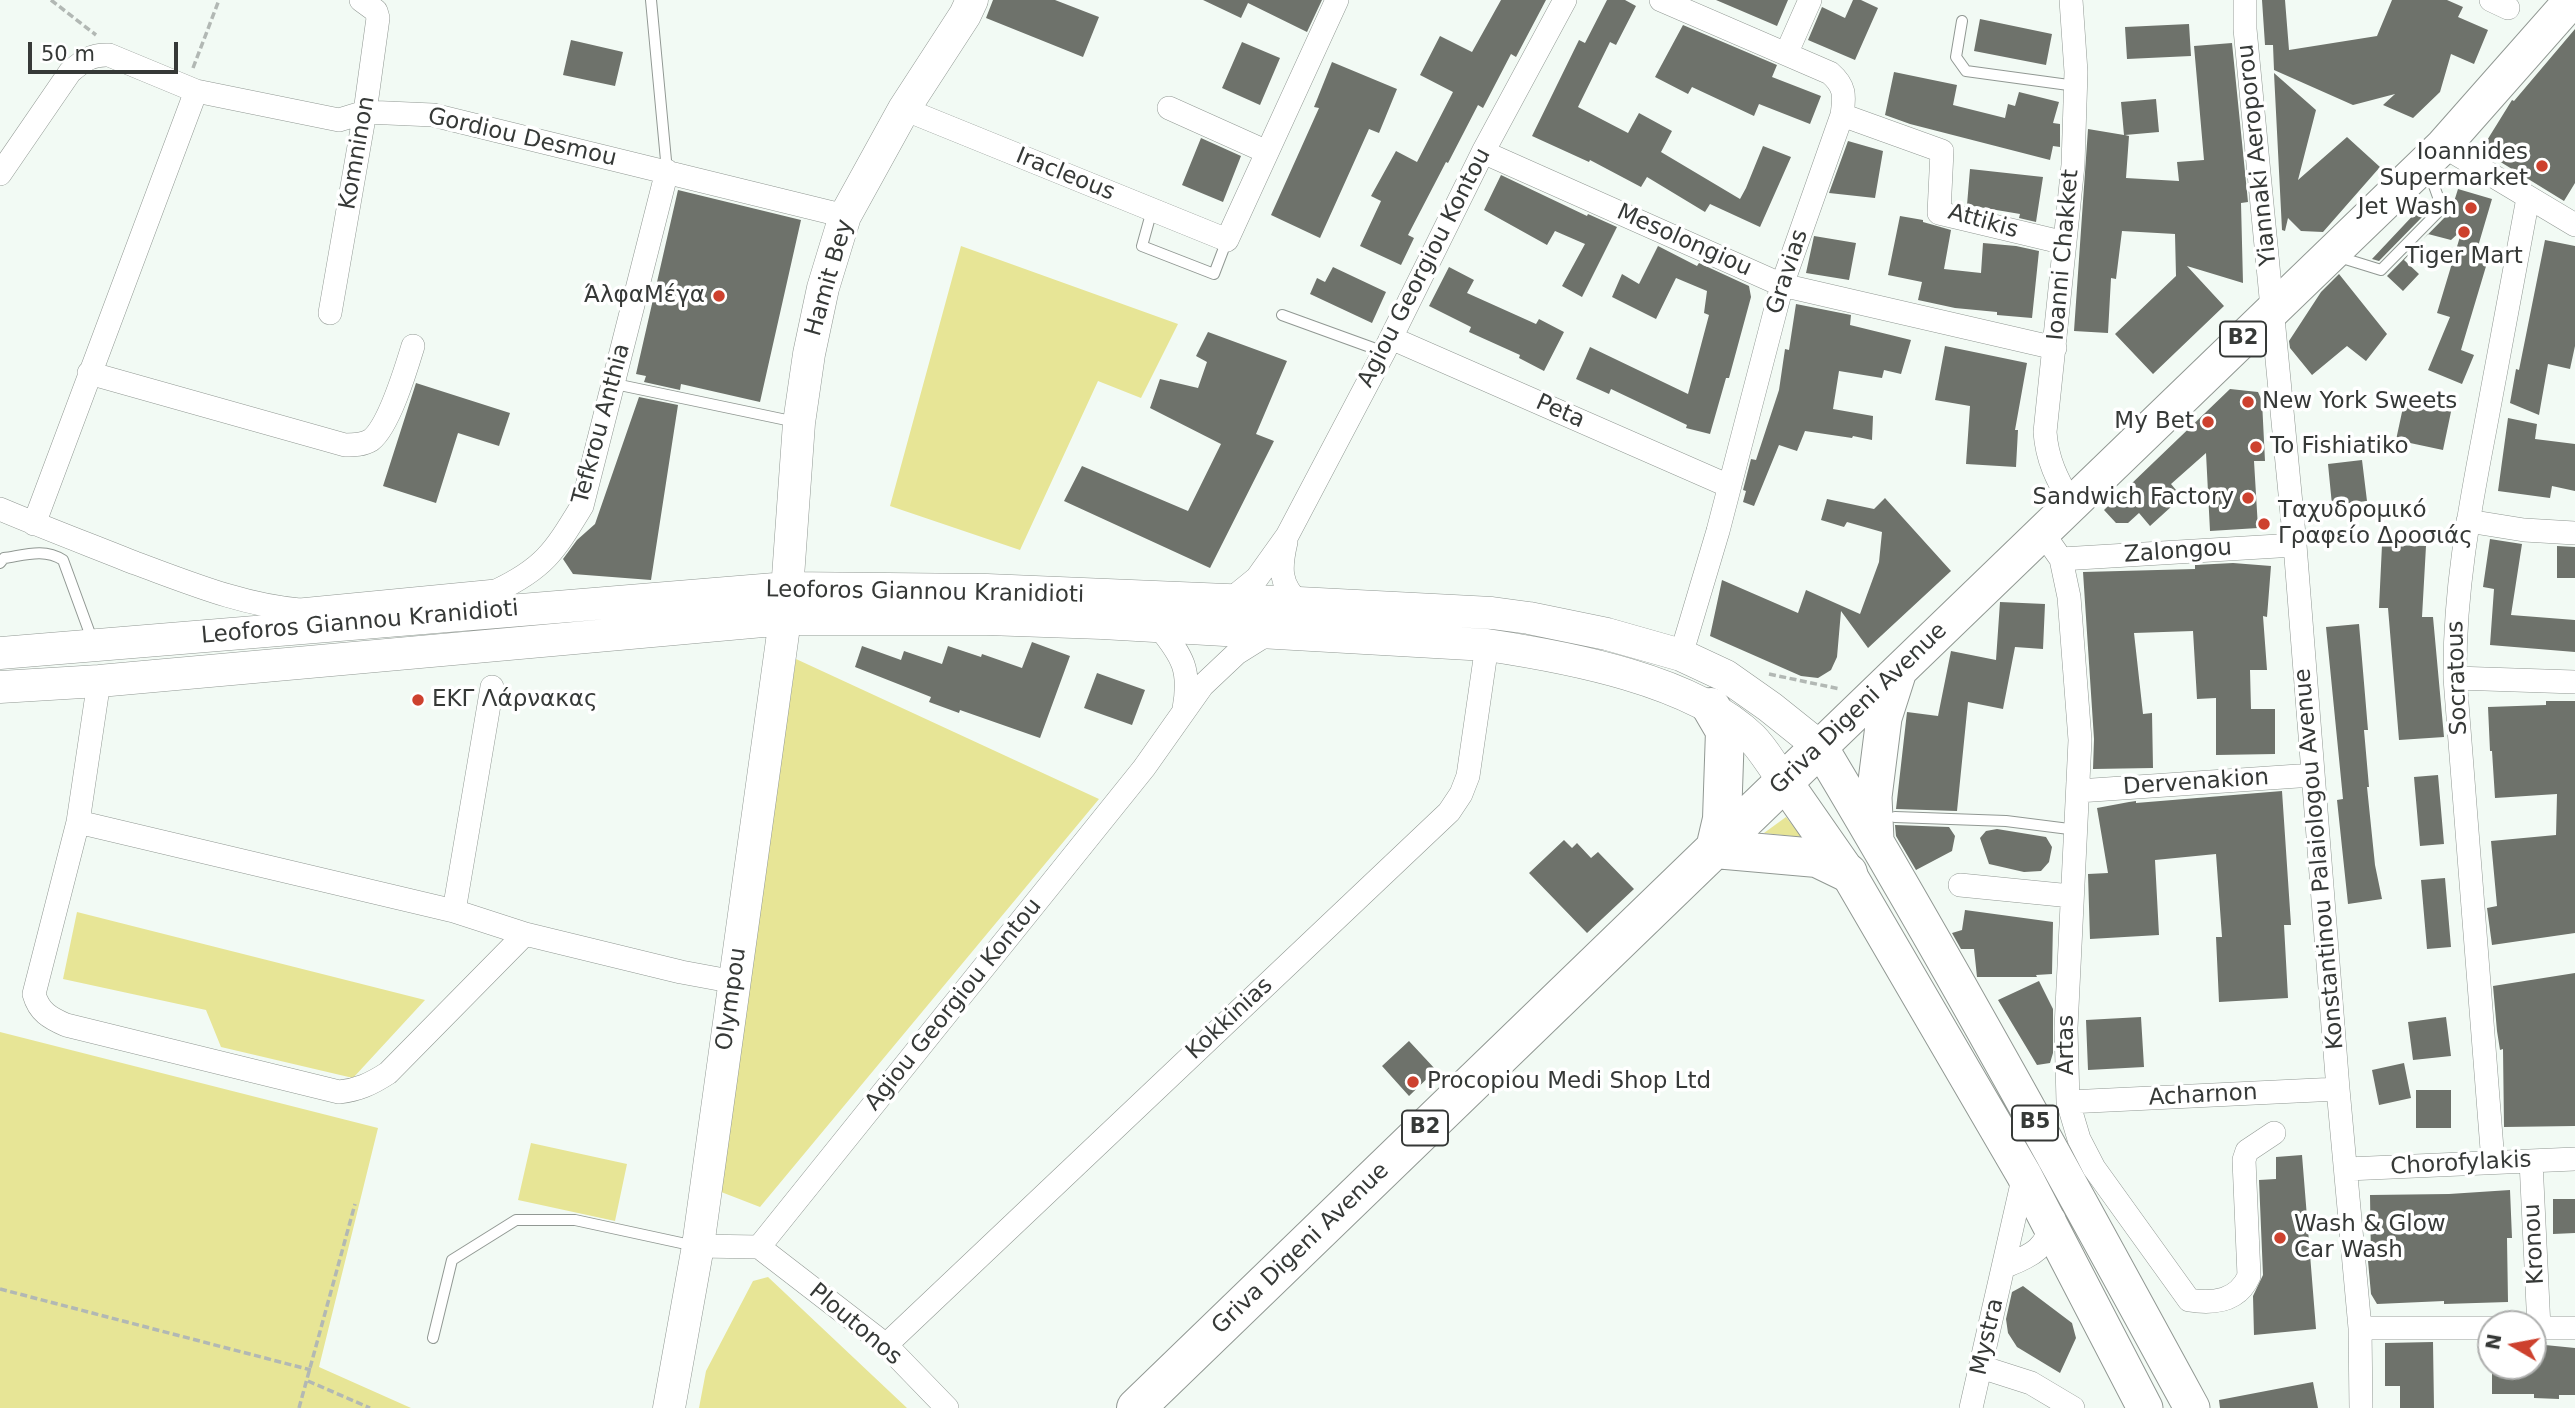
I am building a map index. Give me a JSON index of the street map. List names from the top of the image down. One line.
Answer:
{"streets":{"highway":["B2","Griva Digeni Avenue"],"main road":["Hamit Bey","Leoforos Giannou Kranidioti","Olympou","B5"],"street":["Gordiou Desmou","Komninon","Yiannaki Aeroporou","Iracleous","Attikis","Mesolongiou","Ioanni Chakket","Agiou Georgiou Kontou","Gravias","Peta","Tefkrou Anthia","Zalongou","Socratous","Dervenakion","Konstantinou Palaiologou Avenue","Kokkinias","Artas","Acharnon","Chorofylakis","Kronou","Ploutonos","Mystra"]},"crossings":[["Gordiou Desmou","Komninon"],["Gordiou Desmou","Hamit Bey"],["Gordiou Desmou","Tefkrou Anthia"],["Yiannaki Aeroporou","Griva Digeni Avenue"],["Yiannaki Aeroporou","Konstantinou Palaiologou Avenue"],["Iracleous","Hamit Bey"],["Attikis","Ioanni Chakket"],["Attikis","Gravias"],["Mesolongiou","Ioanni Chakket"],["Mesolongiou","Agiou Georgiou Kontou"],["Mesolongiou","Gravias"],["Ioanni Chakket","Griva Digeni Avenue"],["Agiou Georgiou Kontou","Peta"],["Agiou Georgiou Kontou","Leoforos Giannou Kranidioti"],["Agiou Georgiou Kontou","Ploutonos"],["Gravias","Peta"],["Gravias","Leoforos Giannou Kranidioti"],["Hamit Bey","Leoforos Giannou Kranidioti"],["Hamit Bey","Olympou"],["Zalongou","Griva Digeni Avenue"],["Zalongou","Konstantinou Palaiologou Avenue"],["Zalongou","Artas"],["Leoforos Giannou Kranidioti","Griva Digeni Avenue"],["Leoforos Giannou Kranidioti","Olympou"],["Leoforos Giannou Kranidioti","Kokkinias"],["Leoforos Giannou Kranidioti","B5"],["Socratous","Chorofylakis"],["Griva Digeni Avenue","Konstantinou Palaiologou Avenue"],["Griva Digeni Avenue","Artas"],["Griva Digeni Avenue","B5"],["Dervenakion","Konstantinou Palaiologou Avenue"],["Dervenakion","Artas"],["Konstantinou Palaiologou Avenue","Acharnon"],["Konstantinou Palaiologou Avenue","Chorofylakis"],["Kokkinias","Ploutonos"],["Artas","Acharnon"],["B5","Mystra"],["Chorofylakis","Kronou"]],"places":["Ioannides Supermarket","Jet Wash","Tiger Mart","ΆλφαΜέγα","New York Sweets","My Bet","To Fishiatiko","Sandwich Factory","Ταχυδρομικό Γραφείο Δροσιάς","ΕΚΓ Λάρνακας","Procopiou Medi Shop Ltd","Wash & Glow Car Wash"],"scale_bar":"50 m","north":"left"}
